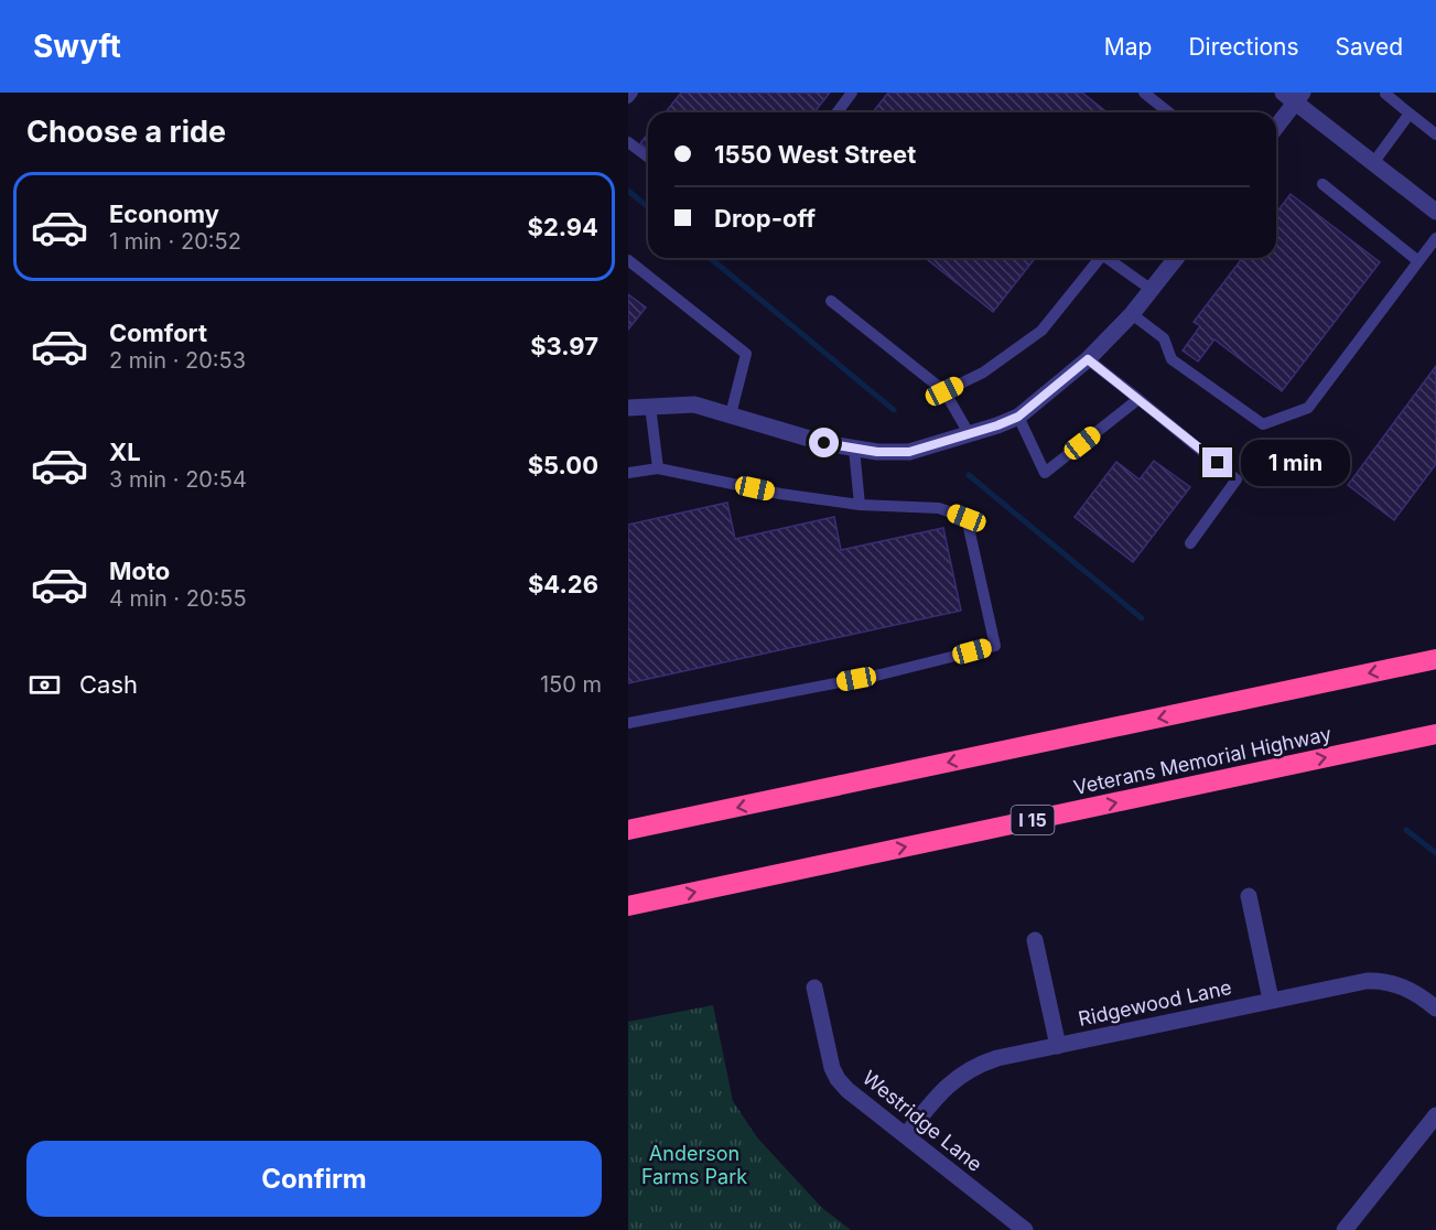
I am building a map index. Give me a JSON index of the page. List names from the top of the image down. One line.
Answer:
{"streets":{"highway":["Veterans Memorial Highway","I 15"],"street":["Ridgewood Lane","Westridge Lane"]},"crossings":[["Ridgewood Lane","Westridge Lane"]],"parks":["Anderson Farms Park"],"page":{"header":"Swyft","nav":["Map","Directions","Saved"],"heading":"Choose a ride","banner":["1550 West Street","Drop-off"],"list":[{"name":"Economy","note":"1 min · 20:52","value":"$2.94"},{"name":"Comfort","note":"2 min · 20:53","value":"$3.97"},{"name":"XL","note":"3 min · 20:54","value":"$5.00"},{"name":"Moto","note":"4 min · 20:55","value":"$4.26"}],"bubble":"1 min","pay":["Cash","150 m"],"buttons":"Confirm"}}
